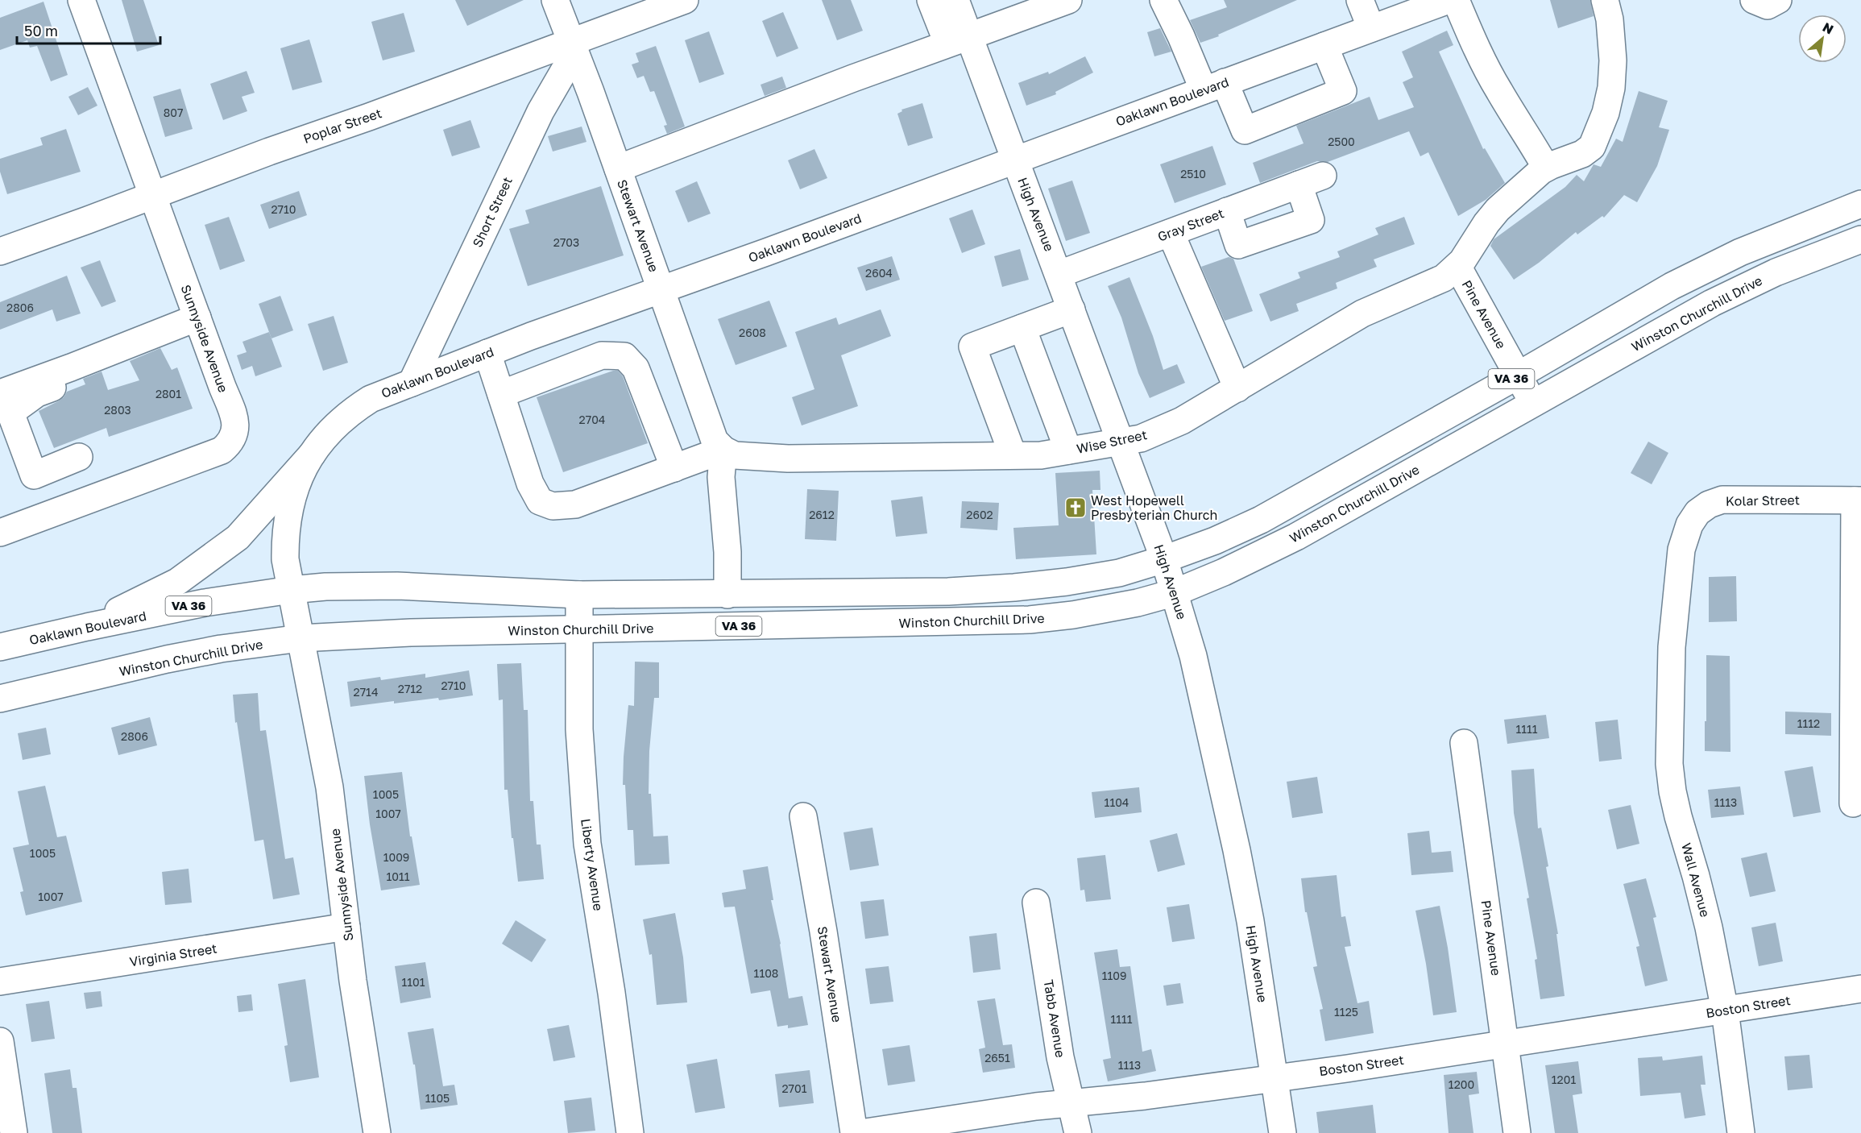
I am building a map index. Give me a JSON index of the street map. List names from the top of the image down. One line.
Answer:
{"streets":{"main road":["Oaklawn Boulevard","Poplar Street","Short Street","High Avenue","Gray Street","Stewart Avenue","Winston Churchill Drive","Pine Avenue","Sunnyside Avenue","VA 36","Wise Street","Kolar Street","Liberty Avenue","Wall Avenue","Virginia Street","Boston Street","Tabb Avenue"]},"crossings":[["Oaklawn Boulevard","Short Street"],["Oaklawn Boulevard","High Avenue"],["Oaklawn Boulevard","Stewart Avenue"],["Oaklawn Boulevard","Winston Churchill Drive"],["Oaklawn Boulevard","Sunnyside Avenue"],["Oaklawn Boulevard","VA 36"],["Poplar Street","Short Street"],["Poplar Street","Stewart Avenue"],["Poplar Street","Sunnyside Avenue"],["Short Street","Stewart Avenue"],["High Avenue","Gray Street"],["High Avenue","Winston Churchill Drive"],["High Avenue","VA 36"],["High Avenue","Wise Street"],["High Avenue","Boston Street"],["Stewart Avenue","Wise Street"],["Winston Churchill Drive","Pine Avenue"],["Winston Churchill Drive","Sunnyside Avenue"],["Winston Churchill Drive","Liberty Avenue"],["Pine Avenue","VA 36"],["Pine Avenue","Wise Street"],["Pine Avenue","Boston Street"],["Sunnyside Avenue","Virginia Street"],["VA 36","Liberty Avenue"],["Kolar Street","Wall Avenue"],["Wall Avenue","Boston Street"],["Boston Street","Tabb Avenue"]],"places":{"church":["West Hopewell Presbyterian Church"]},"house_numbers":["807","2500","2510","2710","2703","2604","2806","2608","2801","2803","2704","2612","2602","2710","2712","2714","1112","1111","2806","1005","1104","1113","1007","1005","1009","1011","1007","1108","1109","1101","1125","1111","2651","1113","1201","1200","2701","1105"],"scale_bar":"50 m","north":"top right"}
